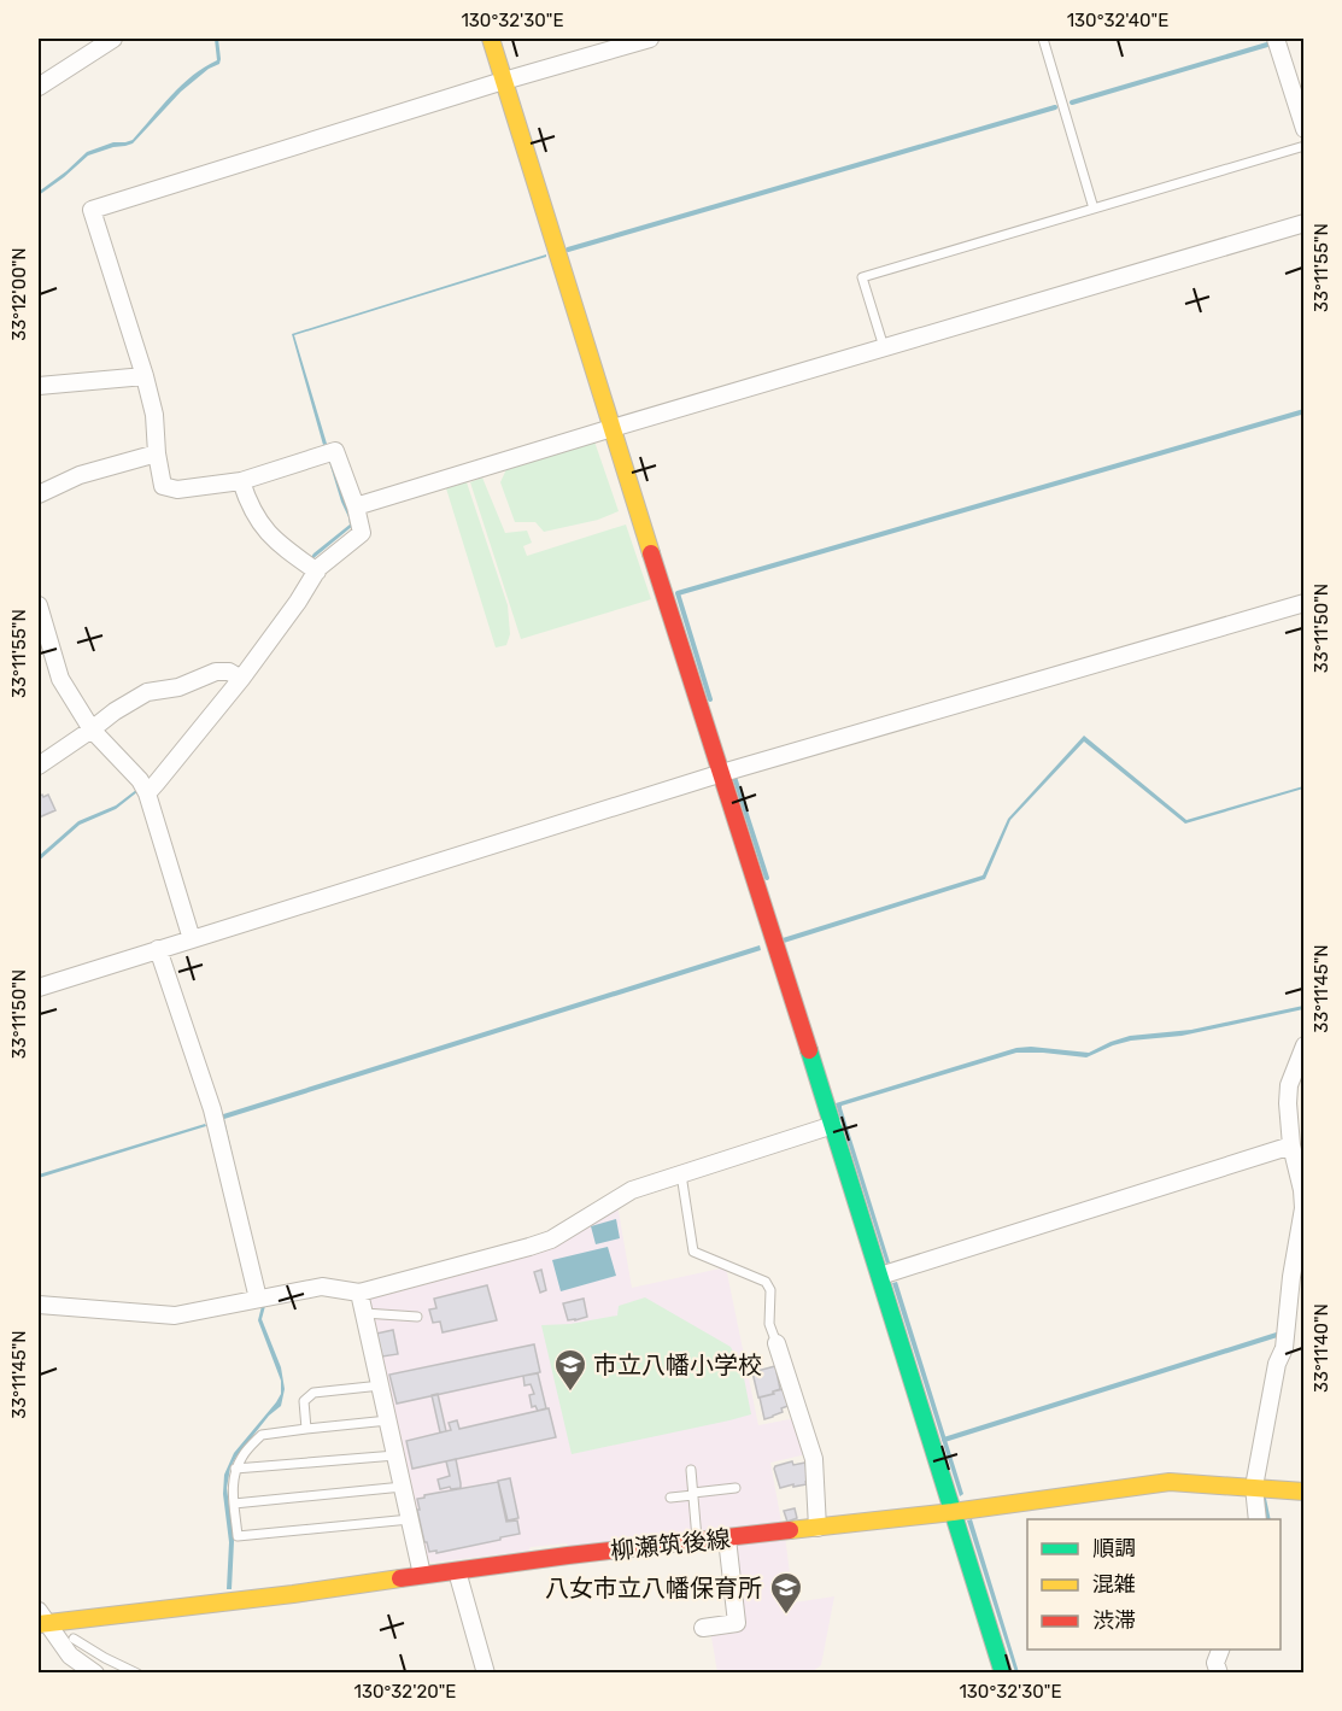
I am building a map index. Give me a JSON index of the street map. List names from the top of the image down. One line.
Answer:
{"streets":{"street":["柳瀬筑後線"]},"places":{"school or university":["市立八幡小学校","八女市立八幡保育所"]},"legend":["順調","混雑","渋滞"],"coordinates":["130°32'30\"E","130°32'40\"E","33°11'55\"N","33°12'00\"N","33°11'50\"N","33°11'45\"N","33°11'40\"N","130°32'20\"E"]}
